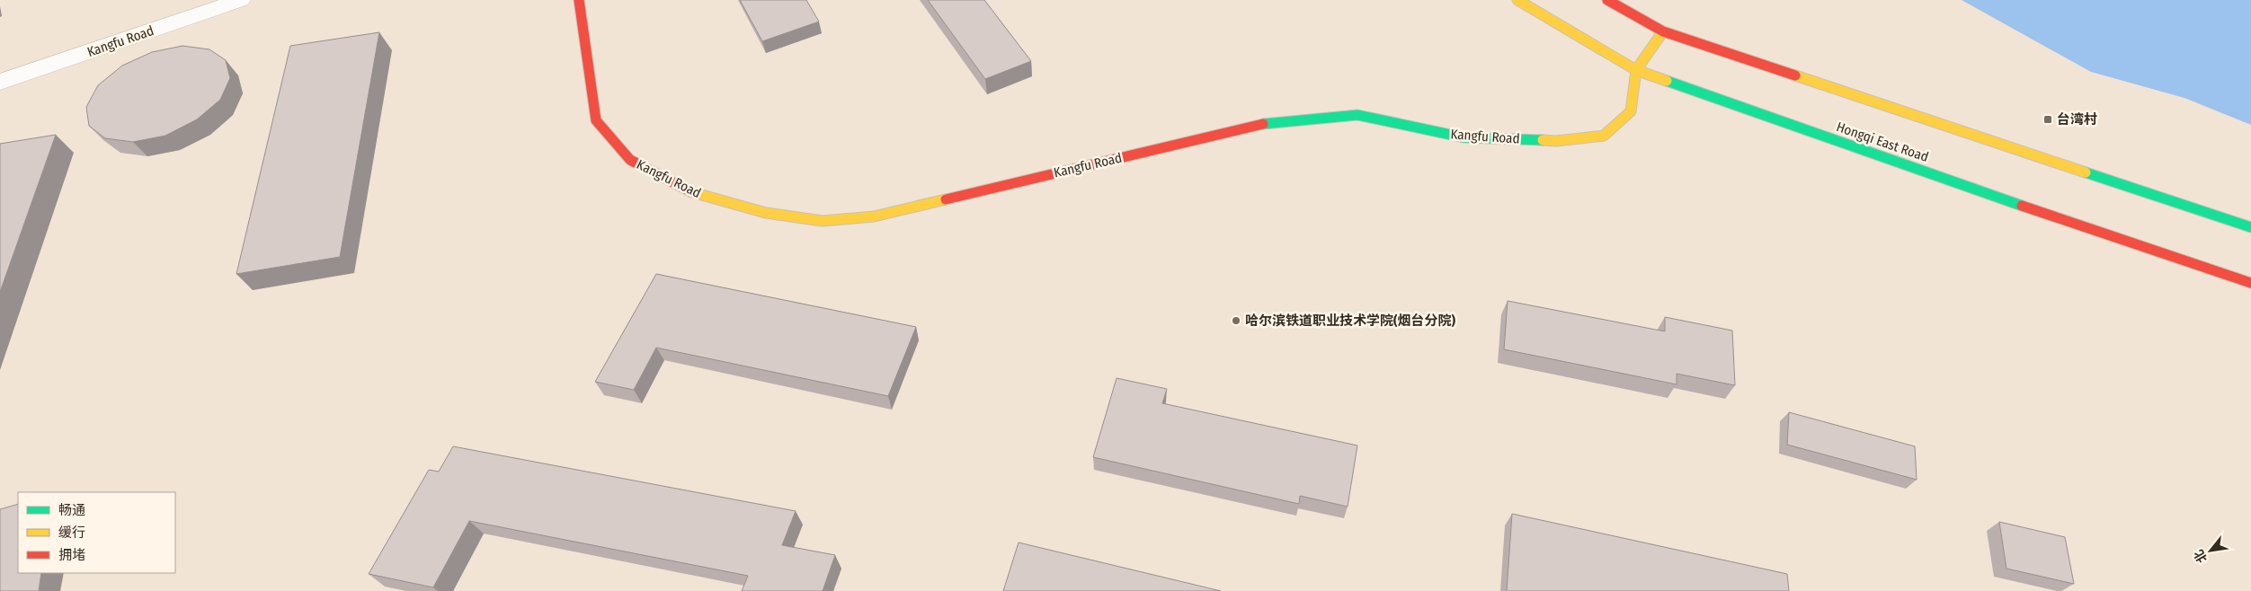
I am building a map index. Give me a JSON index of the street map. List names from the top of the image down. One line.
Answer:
{"streets":{"street":["Kangfu Road","Hongqi East Road"]},"crossings":[["Kangfu Road","Hongqi East Road"]],"places":{"transit":["台湾村"],"other":["哈尔滨铁道职业技术学院(烟台分院)"]},"legend":["畅通","缓行","拥堵"],"north":"bottom left"}
